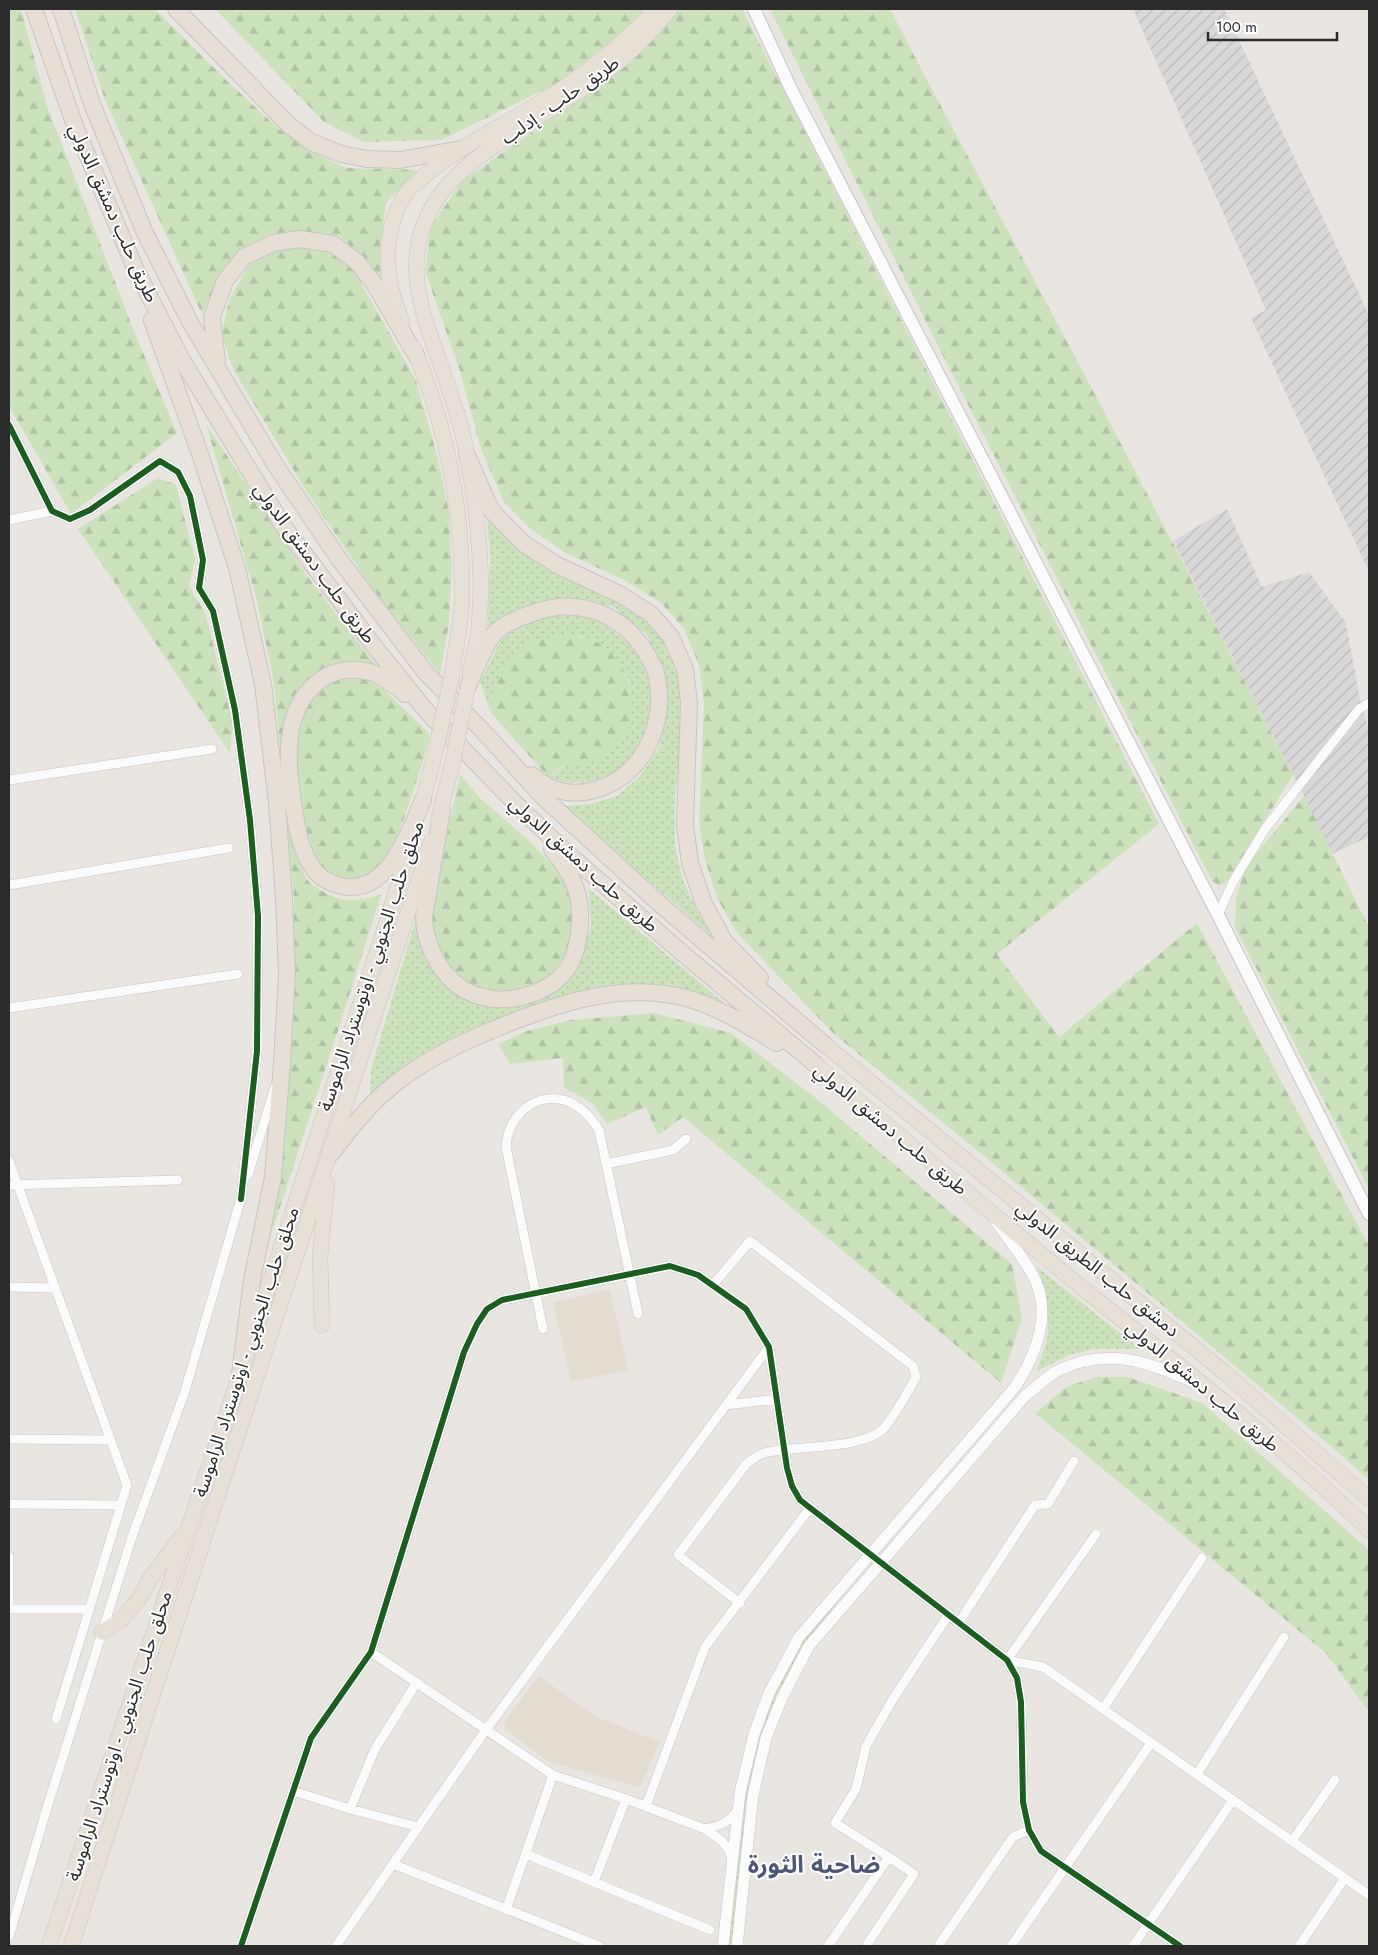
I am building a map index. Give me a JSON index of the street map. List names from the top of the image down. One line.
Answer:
{"streets":{"highway":["طريق حلب - إدلب","طريق حلب دمشق الدولي","محلق حلب الجنوبي - اوتوستراد الراموسة","دمشق حلب الطريق الدولي"]},"crossings":[["طريق حلب - إدلب","محلق حلب الجنوبي - اوتوستراد الراموسة"],["طريق حلب دمشق الدولي","دمشق حلب الطريق الدولي"]],"districts":["ضاحية الثورة"],"scale_bar":"100 m"}
